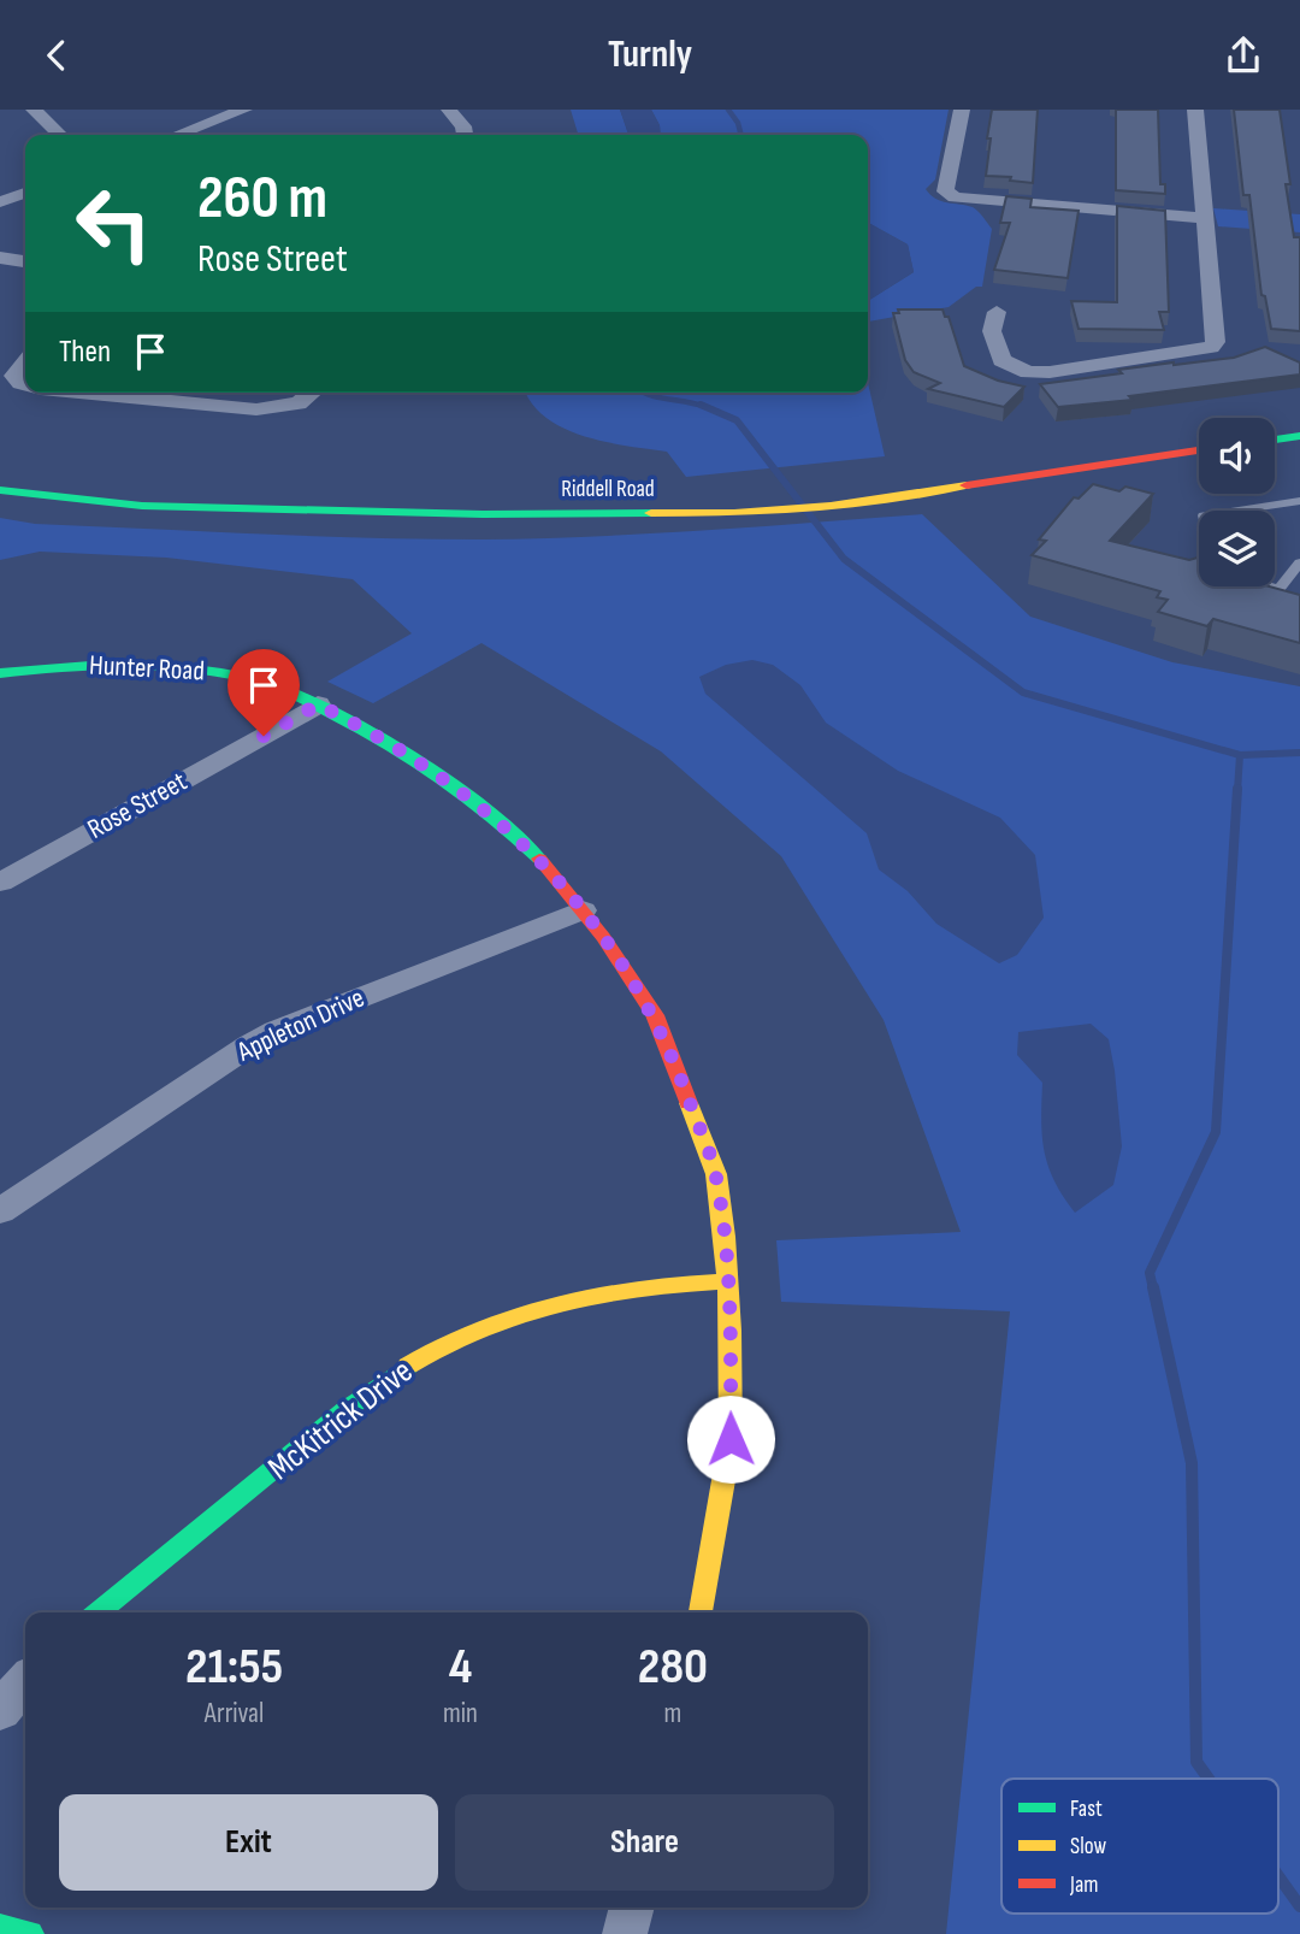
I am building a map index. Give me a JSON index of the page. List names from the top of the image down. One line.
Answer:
{"streets":{"street":["Riddell Road","Hunter Road","Rose Street","Appleton Drive","McKitrick Drive"]},"crossings":[["Hunter Road","Rose Street"],["Hunter Road","Appleton Drive"],["Hunter Road","McKitrick Drive"]],"legend":["Fast","Slow","Jam"],"page":{"header":"Turnly","turn":["260 m","Rose Street"],"then":"Then","eta":["21:55","Arrival","4","min","280","m"],"buttons":["Exit","Share"]}}
